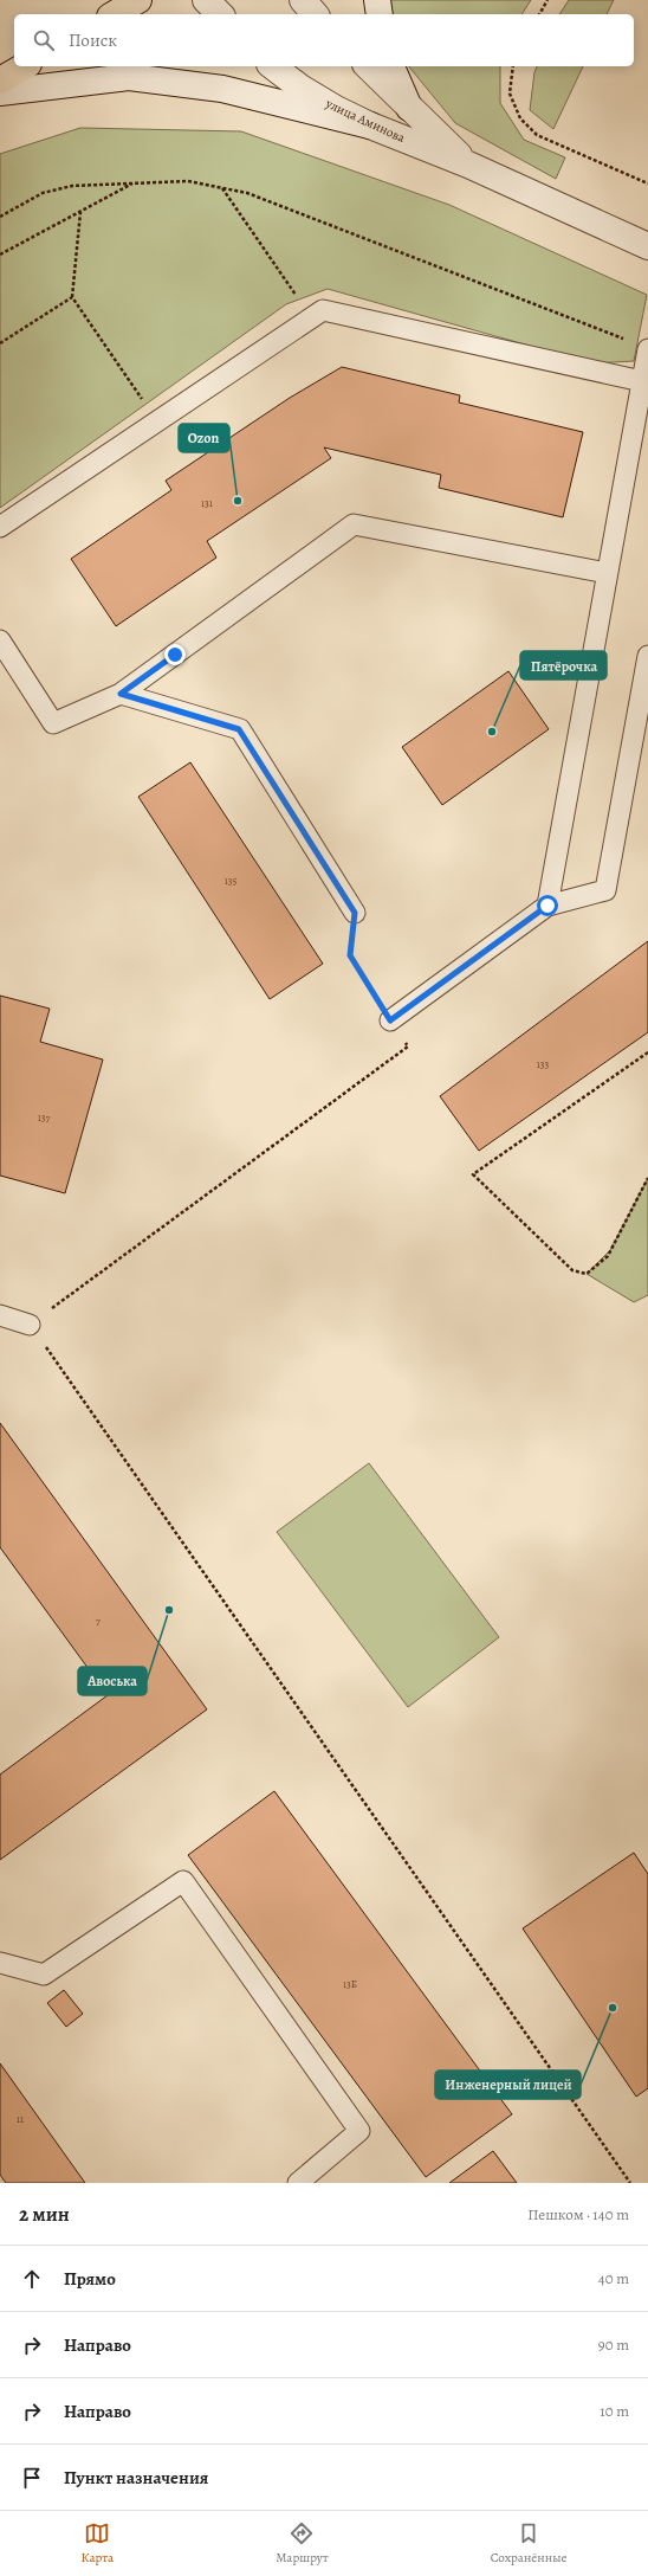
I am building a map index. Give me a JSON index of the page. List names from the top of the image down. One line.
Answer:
{"streets":{"street":["улица Аминова"]},"places":["Ozon","Пятёрочка","Авоська","Инженерный лицей"],"house_numbers":["131","135","133","137","7","13Б","11"],"page":{"search":"Поиск","heading":["2 мин","Пешком · 140 m"],"list":[["Прямо","40 m"],["Направо","90 m"],["Направо","10 m"],"Пункт назначения"],"nav":["Карта","Маршрут","Сохранённые"]}}
